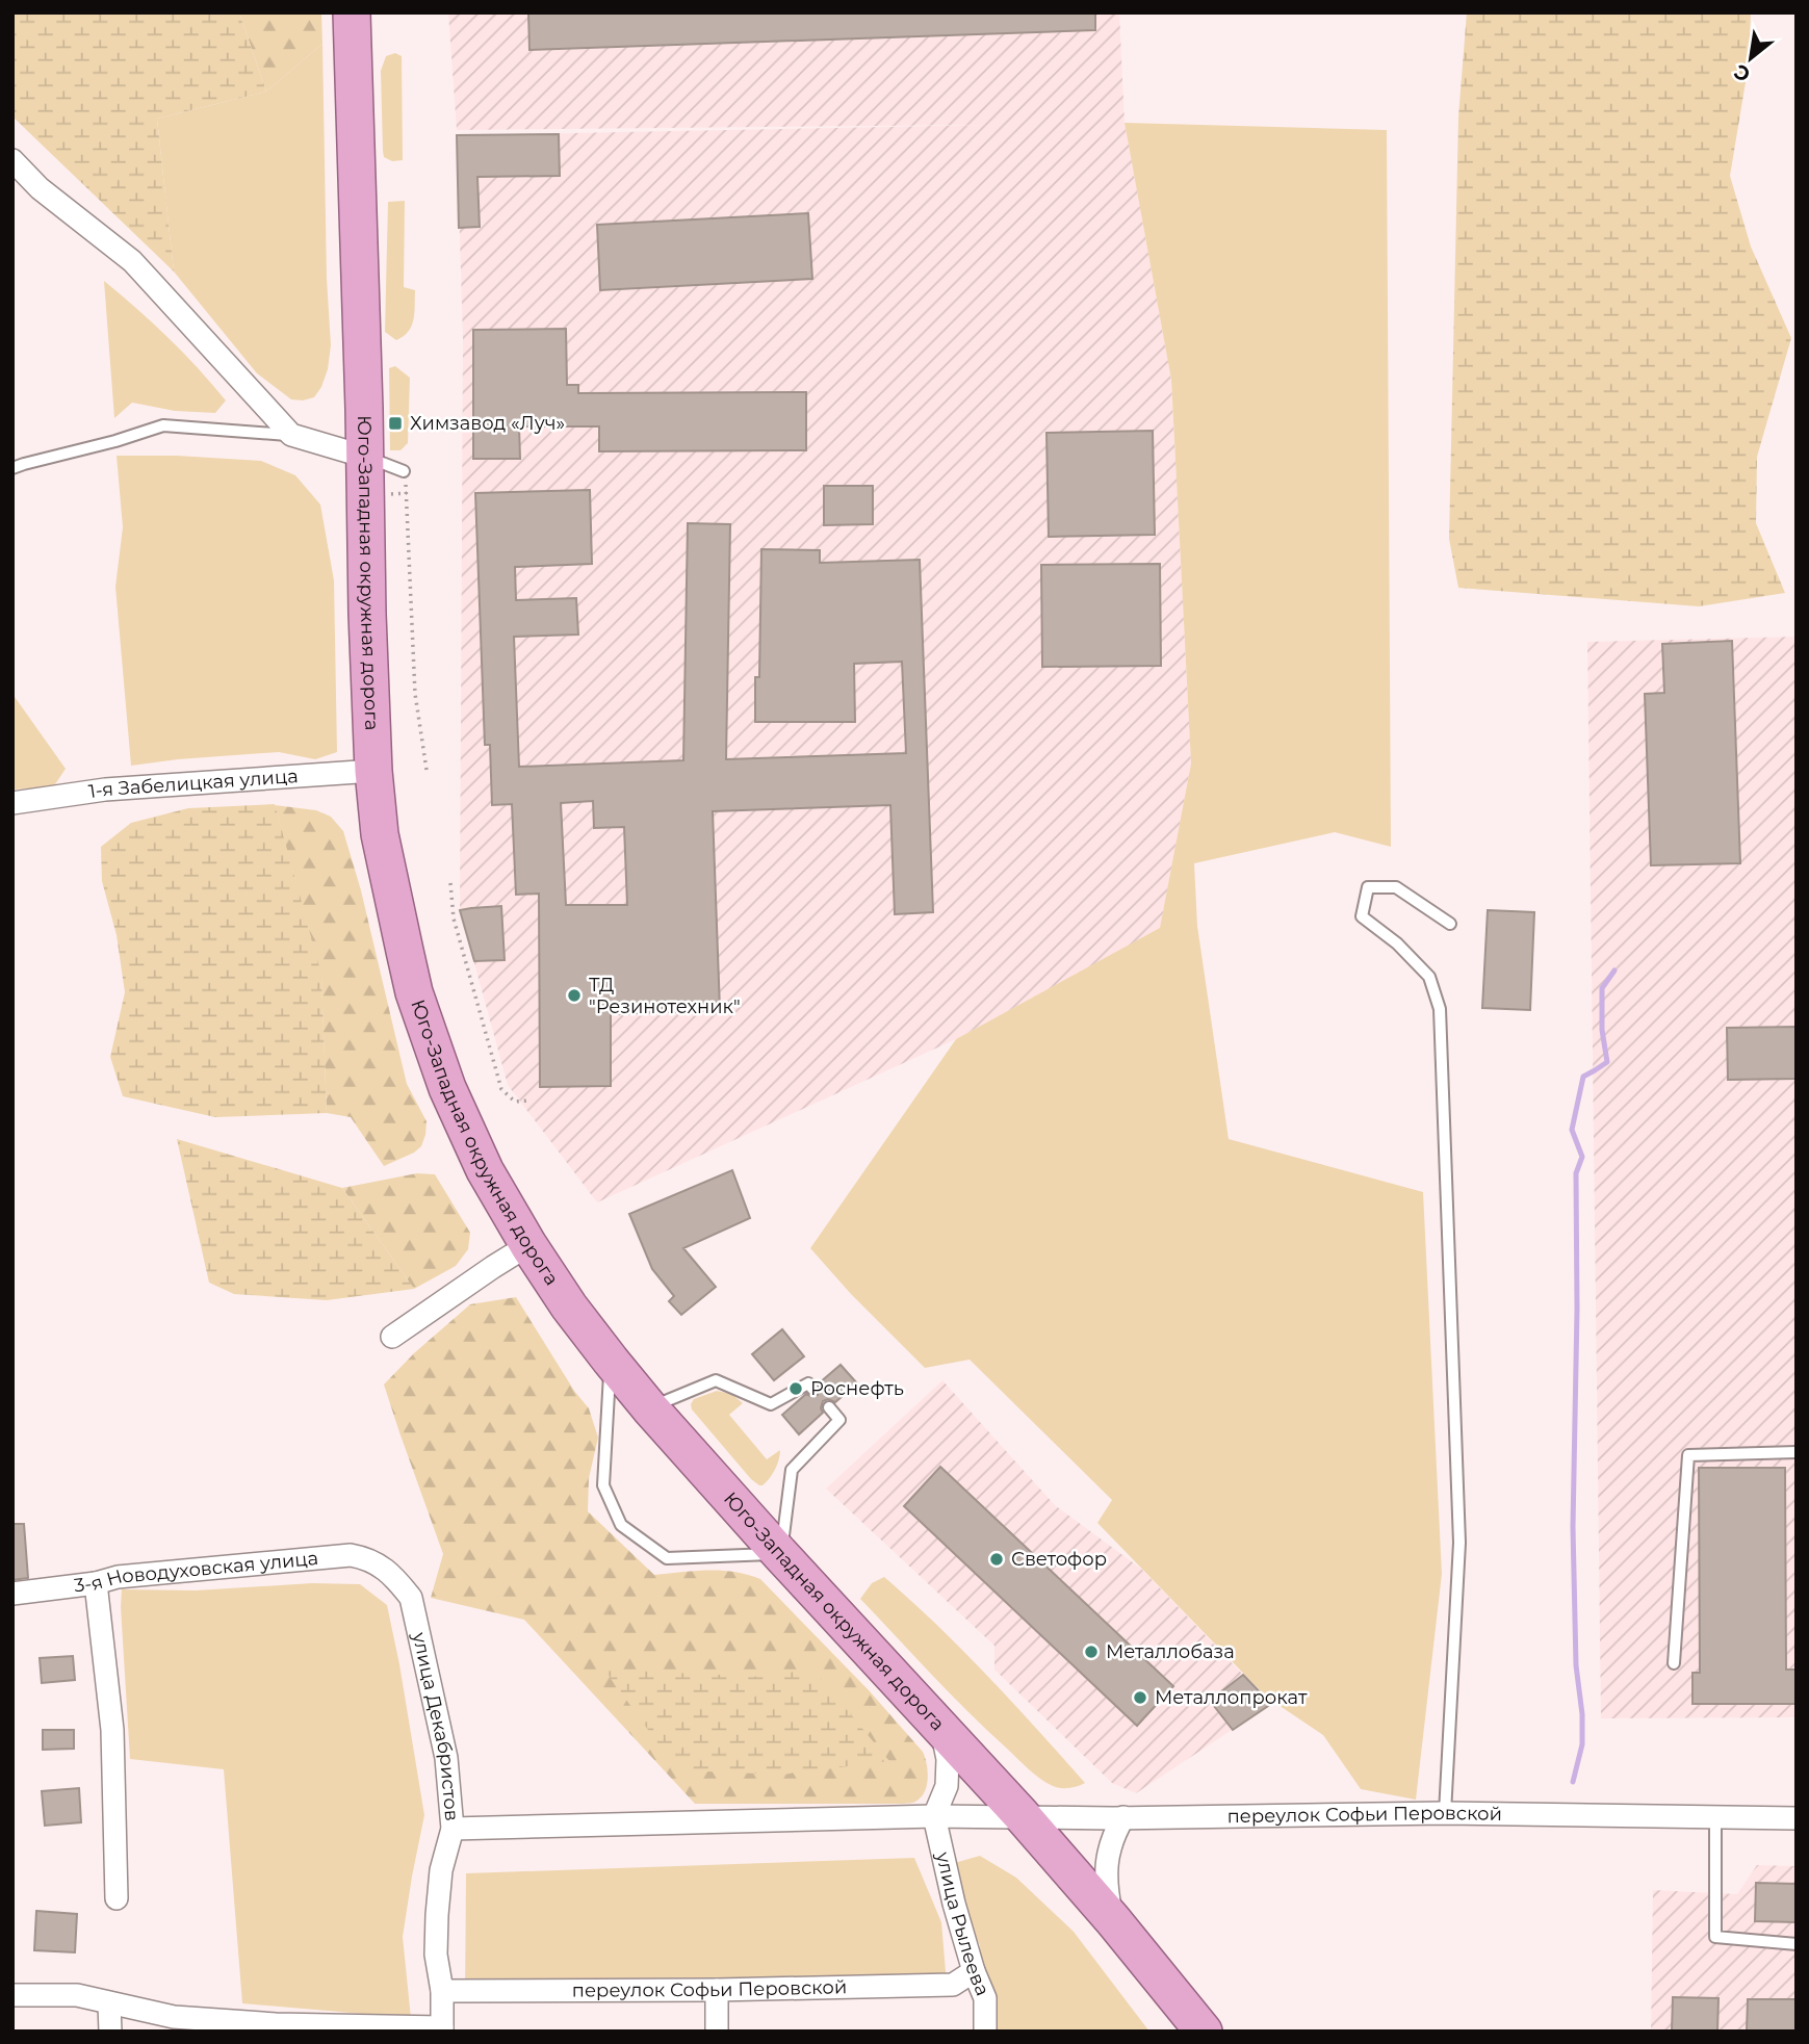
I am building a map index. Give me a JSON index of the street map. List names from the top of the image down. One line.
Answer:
{"streets":{"highway":["Юго-Западная окружная дорога"],"street":["1-я Забелицкая улица","3-я Новодуховская улица","улица Декабристов","переулок Софьи Перовской","улица Рылеева"]},"crossings":[["Юго-Западная окружная дорога","1-я Забелицкая улица"],["Юго-Западная окружная дорога","переулок Софьи Перовской"],["3-я Новодуховская улица","улица Декабристов"],["улица Декабристов","переулок Софьи Перовской"],["переулок Софьи Перовской","улица Рылеева"]],"places":{"transit":["Химзавод «Луч»"],"other":["ТД \"Резинотехник\"","Роснефть","Светофор","Металлобаза","Металлопрокат"]},"north":"bottom left"}
